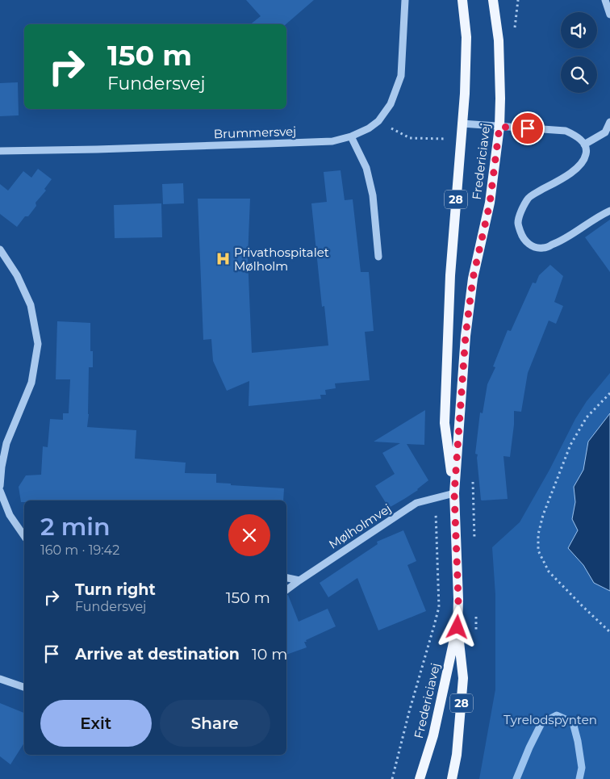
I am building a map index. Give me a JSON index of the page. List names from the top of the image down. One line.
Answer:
{"streets":{"main road":["Fredericiavej","28"],"street":["Brummersvej","Mølholmvej"]},"crossings":[["Fredericiavej","Mølholmvej"]],"parks":["Tyrelodspynten"],"places":{"hospital":["Privathospitalet Mølholm"]},"page":{"turn":["150 m","Fundersvej"],"heading":["2 min","160 m · 19:42"],"list":[{"name":"Turn right","note":"Fundersvej","value":"150 m"},{"name":"Arrive at destination","value":"10 m"}],"buttons":["Exit","Share"]}}
